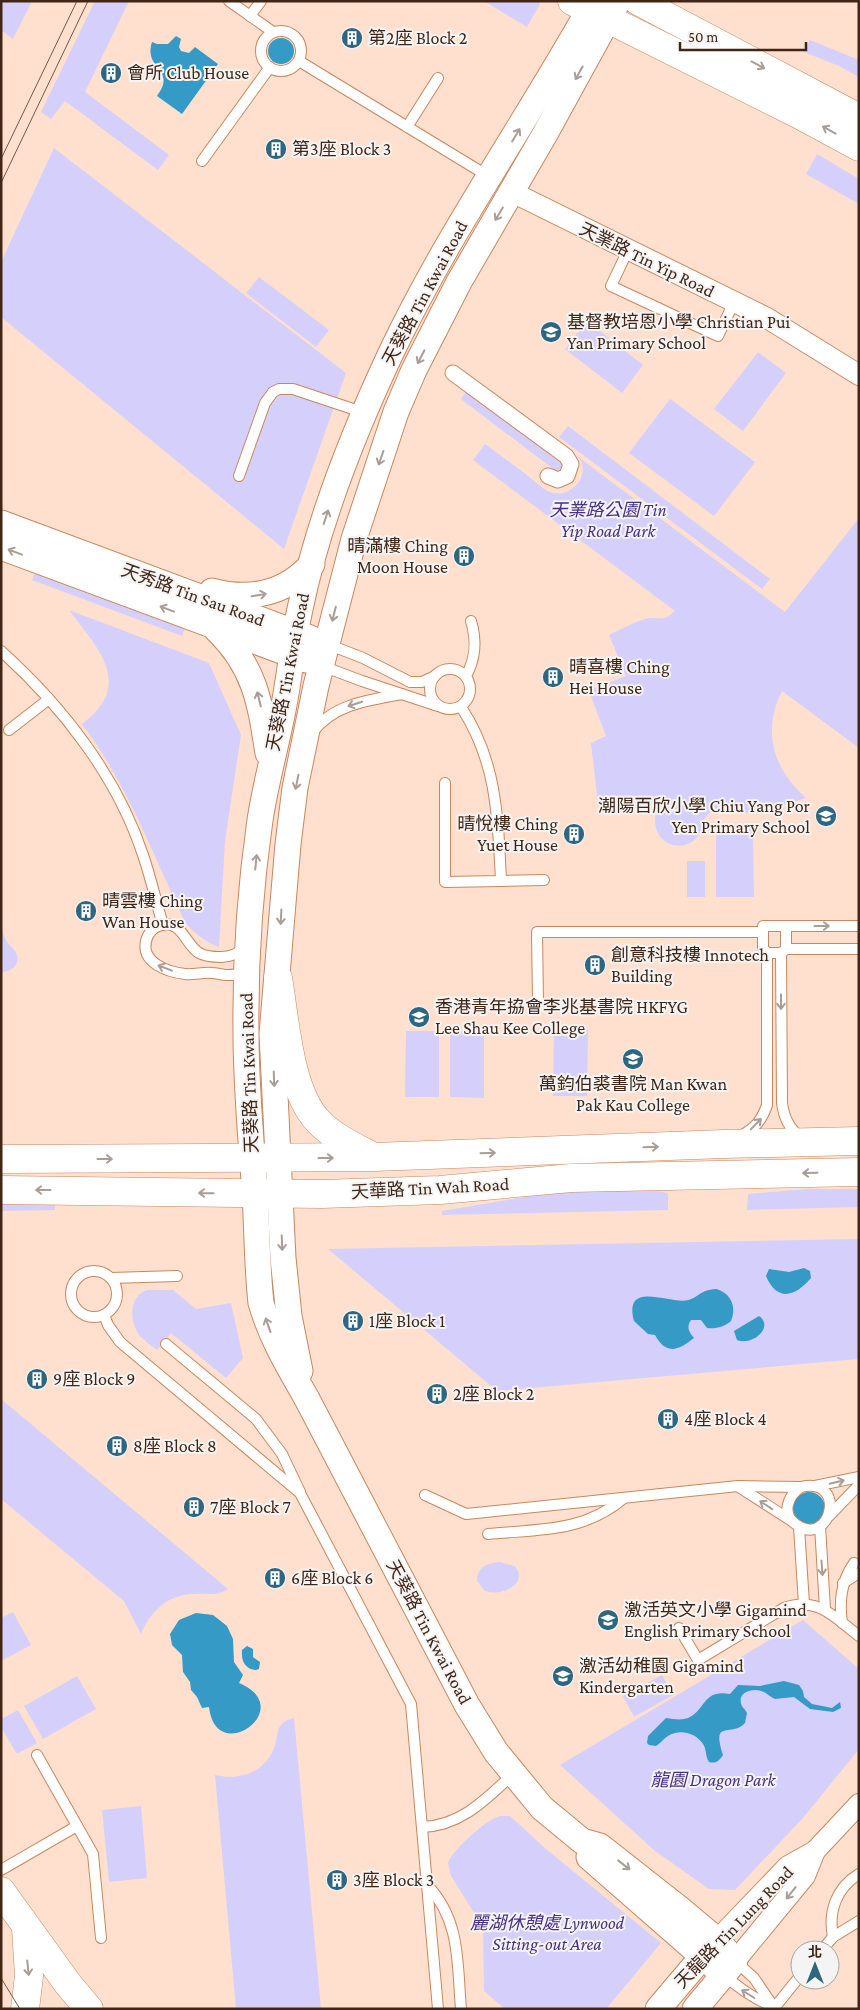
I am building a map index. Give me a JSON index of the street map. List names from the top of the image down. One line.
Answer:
{"streets":{"main road":["天華路 Tin Wah Road"],"street":["天業路 Tin Yip Road","天葵路 Tin Kwai Road","天秀路 Tin Sau Road","天龍路 Tin Lung Road"]},"crossings":[["天業路 Tin Yip Road","天葵路 Tin Kwai Road"],["天葵路 Tin Kwai Road","天秀路 Tin Sau Road"],["天葵路 Tin Kwai Road","天華路 Tin Wah Road"],["天葵路 Tin Kwai Road","天龍路 Tin Lung Road"]],"parks":["天業路公園 Tin Yip Road Park","龍園 Dragon Park","麗湖休憩處 Lynwood Sitting-out Area"],"places":{"building":["第2座 Block 2","會所 Club House","第3座 Block 3","晴滿樓 Ching Moon House","晴喜樓 Ching Hei House","晴悅樓 Ching Yuet House","晴雲樓 Ching Wan House","創意科技樓 Innotech Building","1座 Block 1","9座 Block 9","2座 Block 2","4座 Block 4","8座 Block 8","7座 Block 7","6座 Block 6","3座 Block 3"],"school or university":["基督教培恩小學 Christian Pui Yan Primary School","潮陽百欣小學 Chiu Yang Por Yen Primary School","香港青年拹會李兆基書院 HKFYG Lee Shau Kee College","萬鈞伯裘書院 Man Kwan Pak Kau College","激活英文小學 Gigamind English Primary School","激活幼稚園 Gigamind Kindergarten"]},"scale_bar":"50 m","north":"top"}
